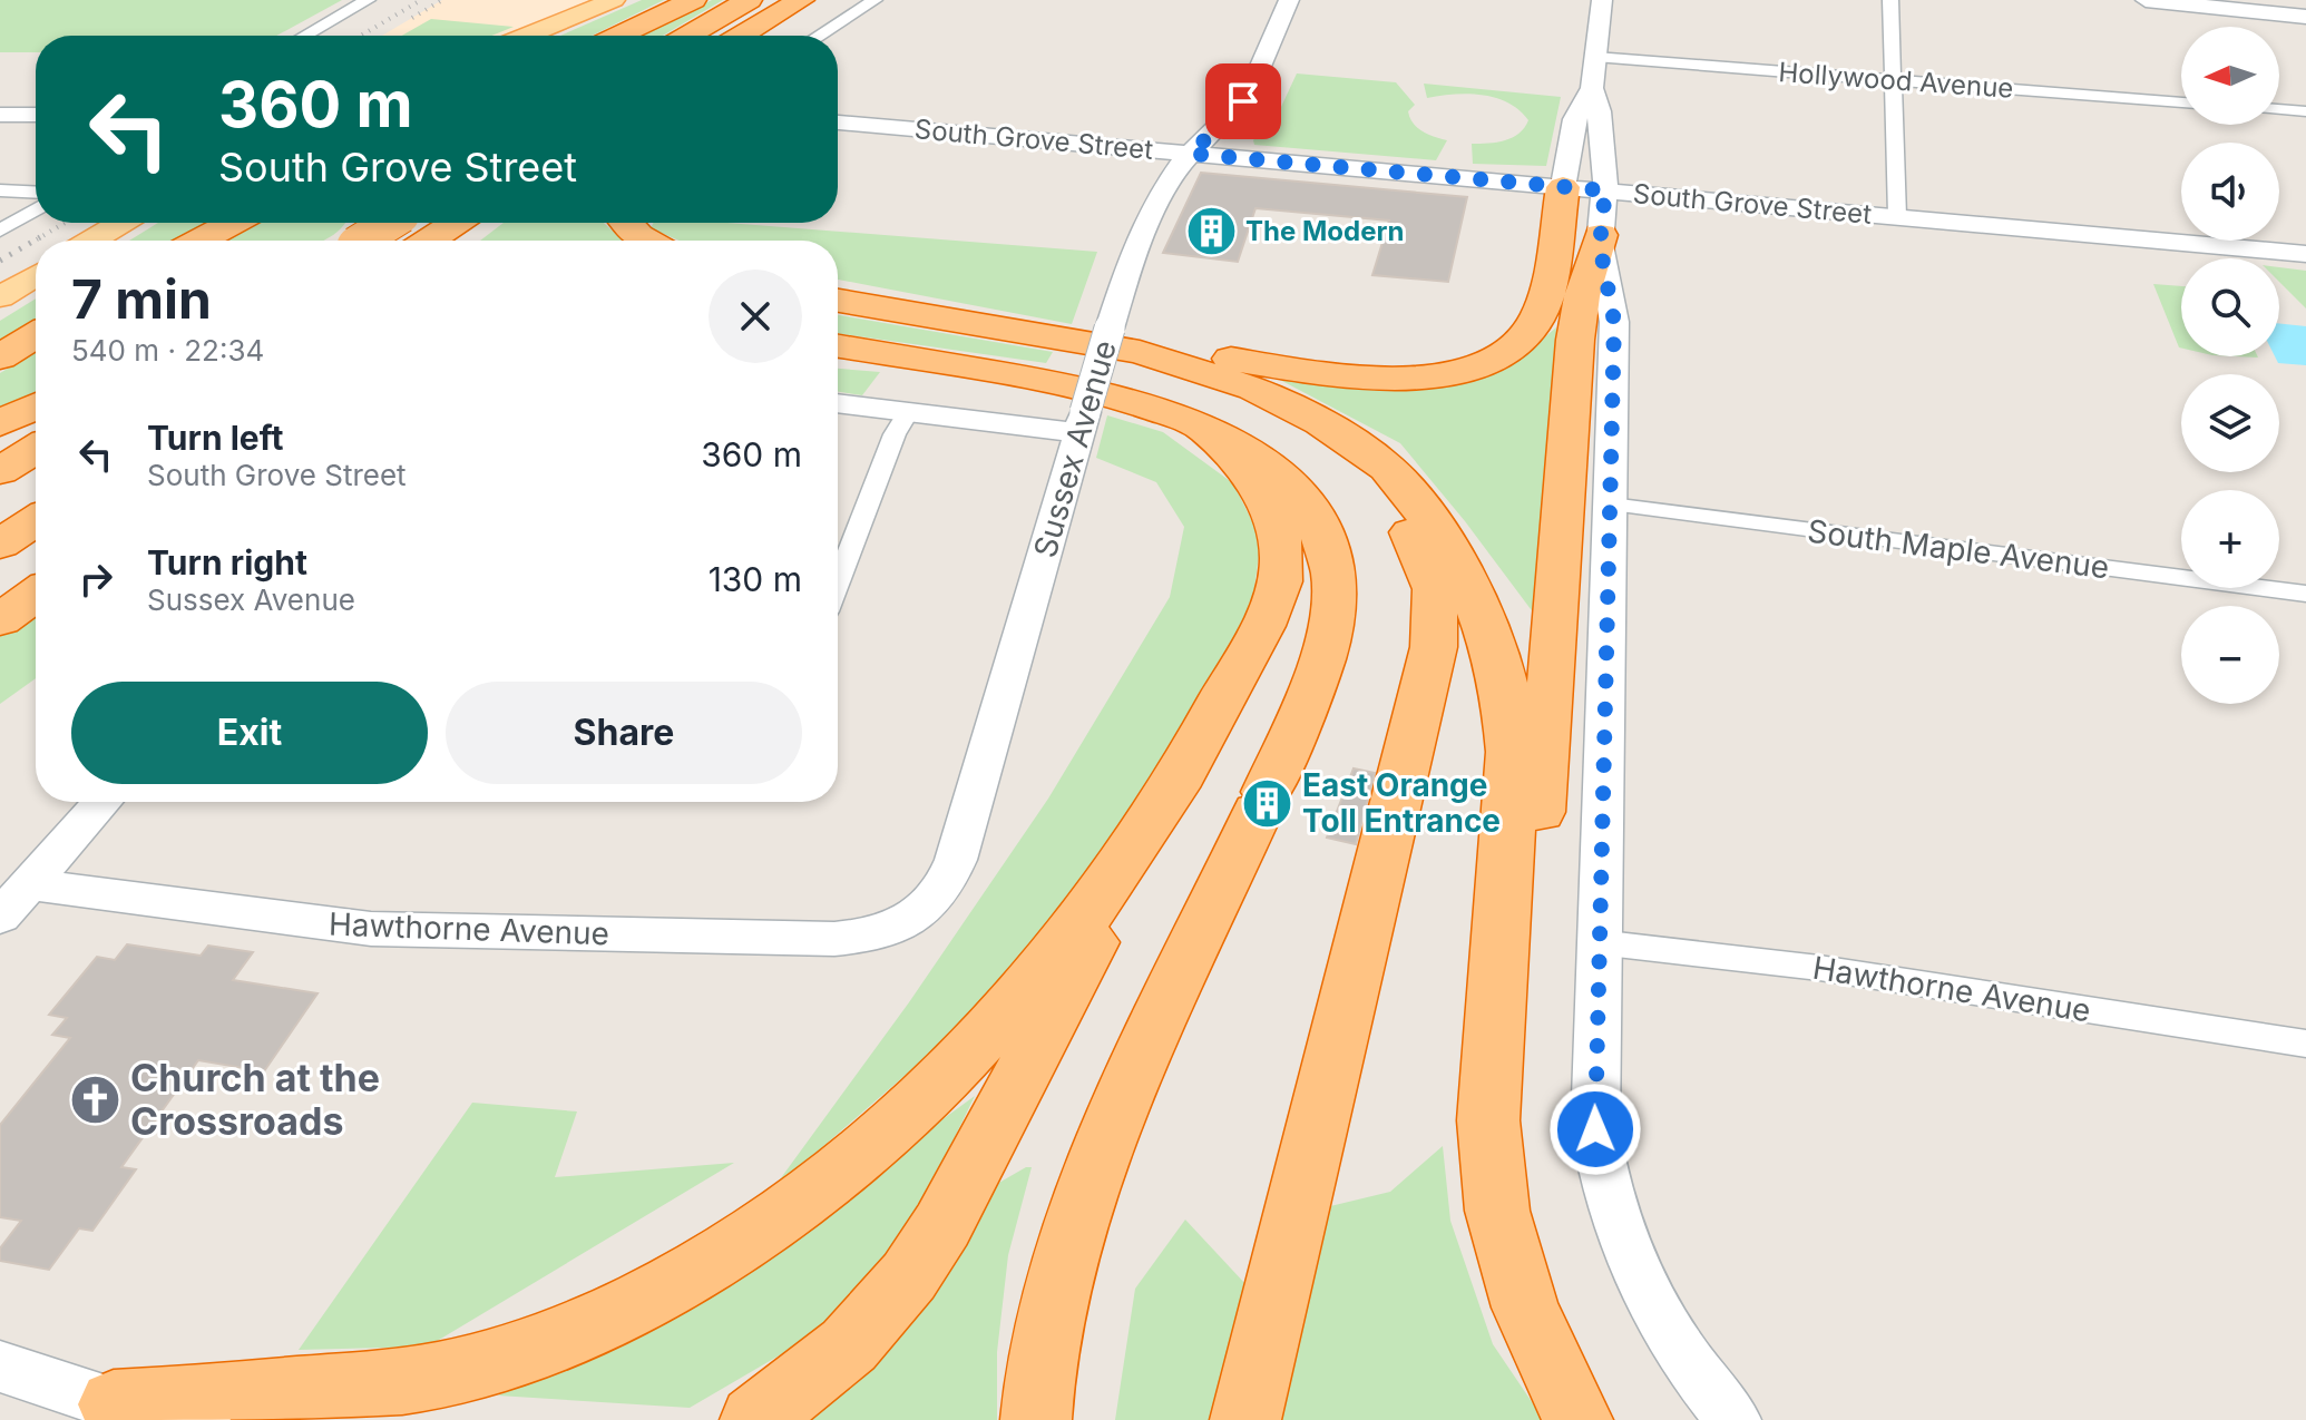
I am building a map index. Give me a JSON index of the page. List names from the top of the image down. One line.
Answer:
{"streets":{"main road":["South Grove Street","Sussex Avenue","Hawthorne Avenue"],"street":["Hollywood Avenue","South Maple Avenue"]},"crossings":[["South Grove Street","Sussex Avenue"],["Sussex Avenue","Hawthorne Avenue"]],"places":{"building":["The Modern","East Orange Toll Entrance"],"church":["Church at the Crossroads"]},"north":"left","page":{"map_buttons":["+","−"],"turn":["360 m","South Grove Street"],"heading":["7 min","540 m · 22:34"],"list":[{"name":"Turn left","note":"South Grove Street","value":"360 m"},{"name":"Turn right","note":"Sussex Avenue","value":"130 m"}],"buttons":["Exit","Share"]}}
